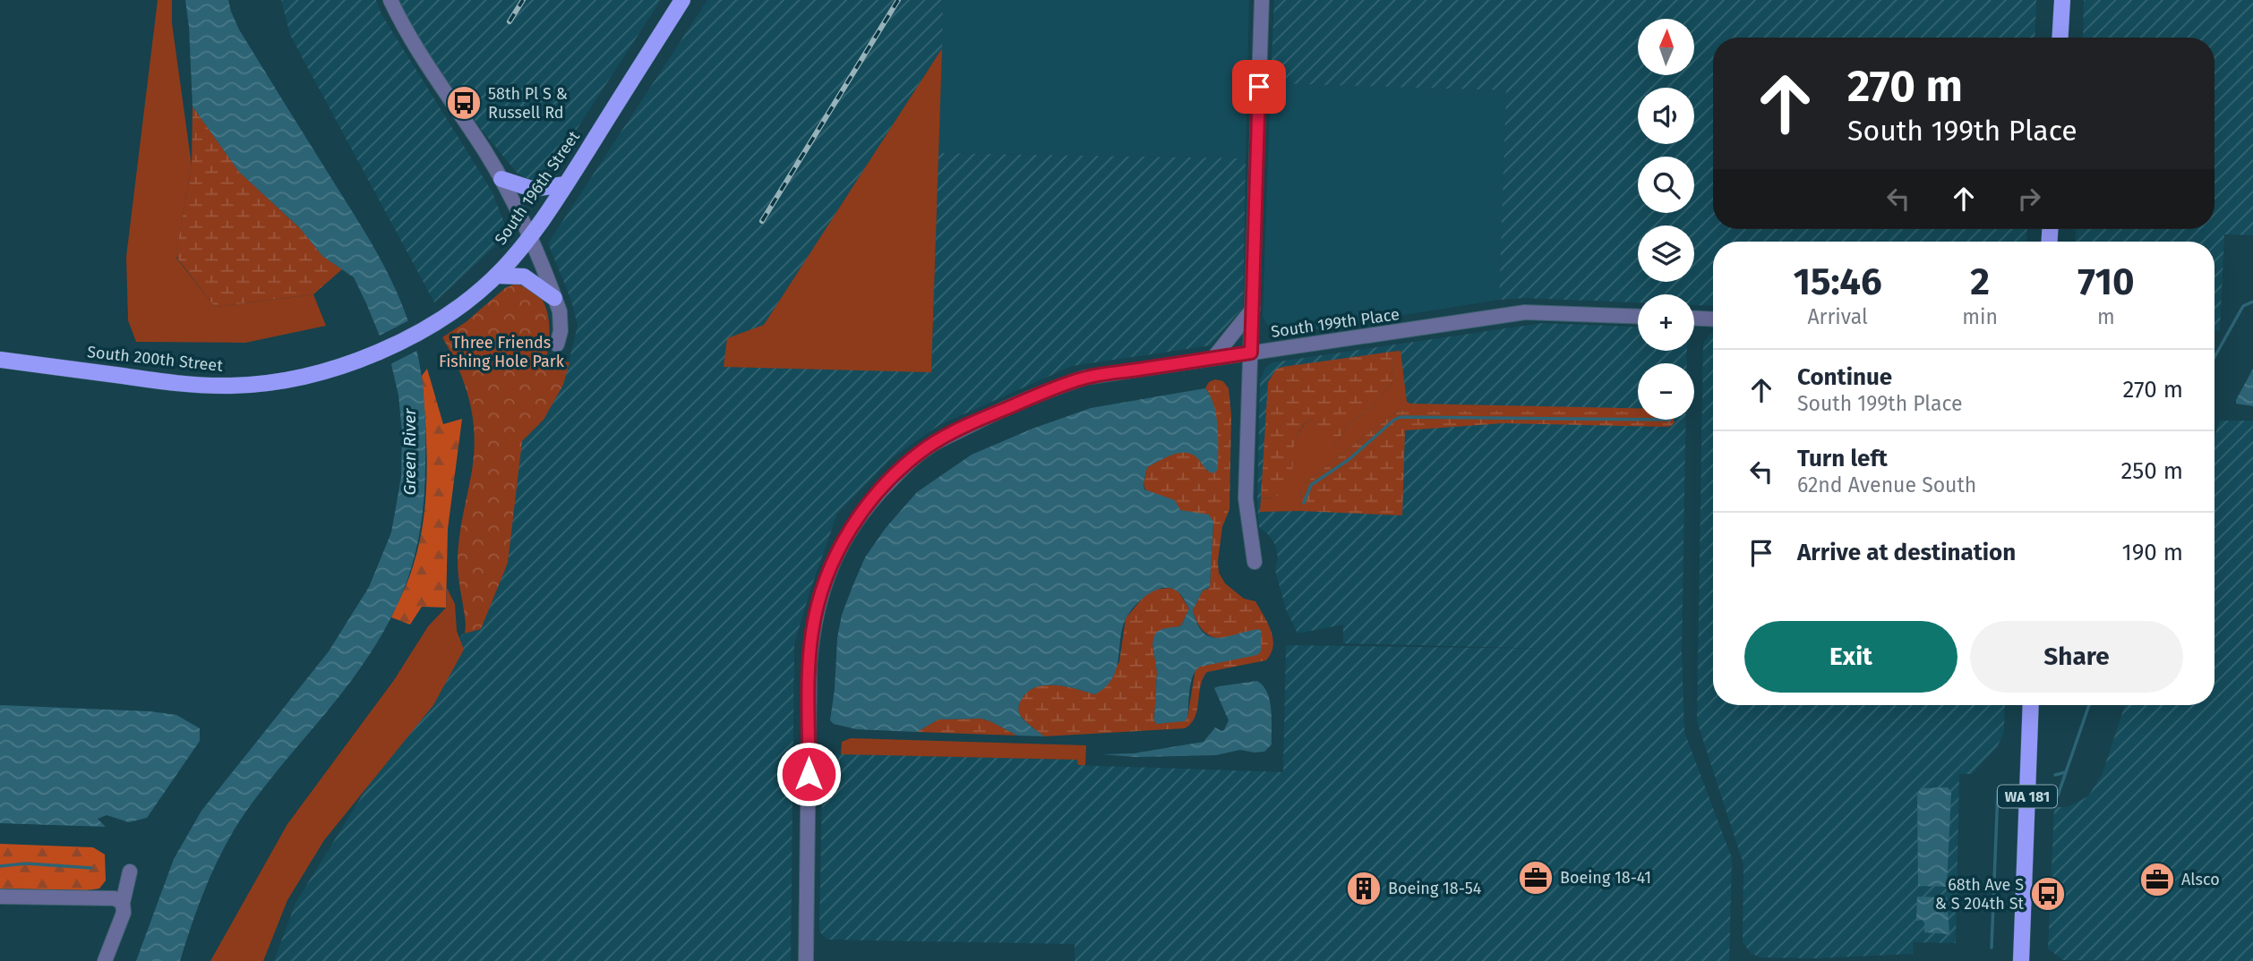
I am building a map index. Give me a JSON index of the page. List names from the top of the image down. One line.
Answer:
{"streets":{"main road":["South 196th Street","South 200th Street","WA 181"],"street":["South 199th Place"]},"crossings":[["South 196th Street","South 200th Street"]],"water":["Green River"],"parks":["Three Friends Fishing Hole Park"],"places":{"bus stop":["58th Pl S & Russell Rd","68th Ave S & S 204th St"],"office":["Boeing 18-41","Alsco"],"building":["Boeing 18-54"]},"north":"top","page":{"map_buttons":["+","−"],"turn":["270 m","South 199th Place"],"eta":["15:46","Arrival","2","min","710","m"],"list":[{"name":"Continue","note":"South 199th Place","value":"270 m"},{"name":"Turn left","note":"62nd Avenue South","value":"250 m"},{"name":"Arrive at destination","value":"190 m"}],"buttons":["Exit","Share"]}}
